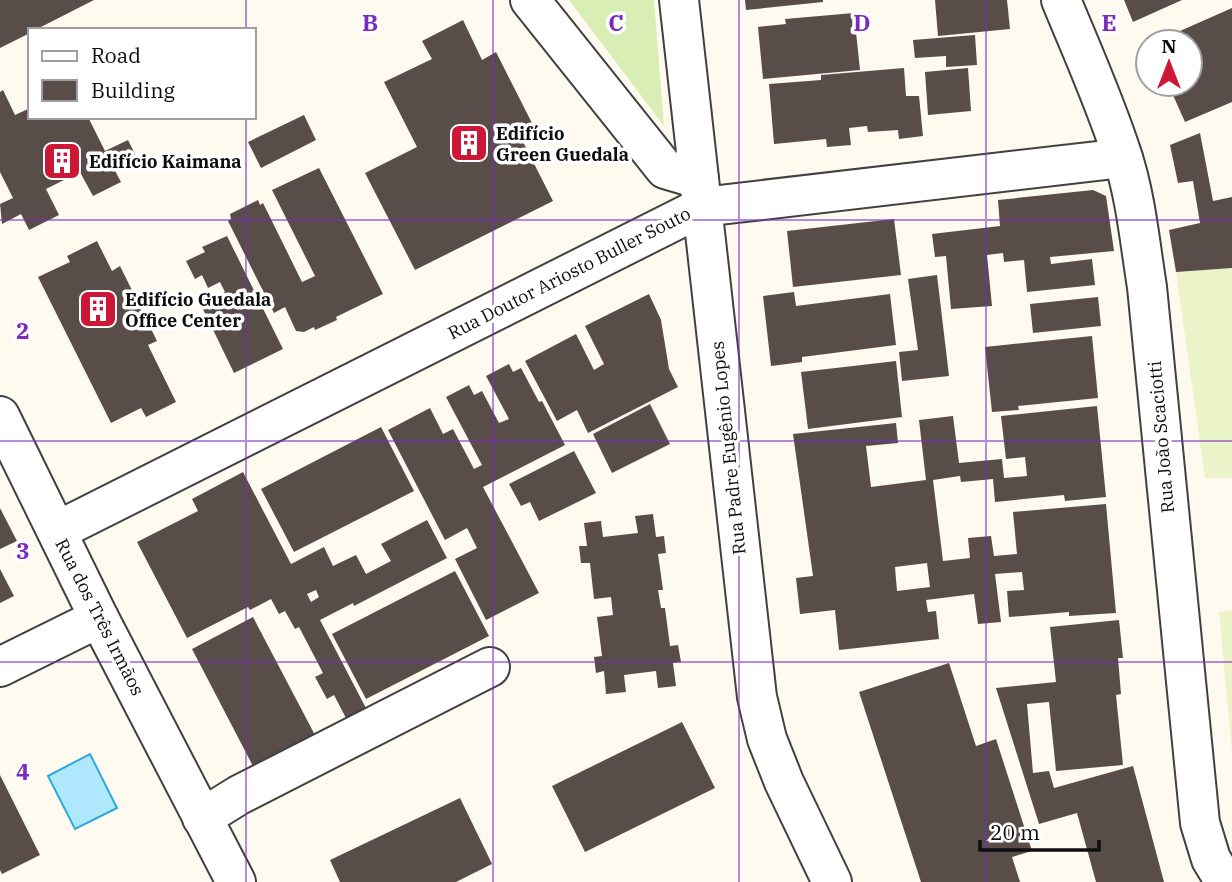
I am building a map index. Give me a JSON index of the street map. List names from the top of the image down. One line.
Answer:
{"streets":{"street":["Rua Doutor Ariosto Buller Souto","Rua João Scaciotti","Rua Padre Eugênio Lopes","Rua dos Três Irmãos"]},"crossings":[["Rua Doutor Ariosto Buller Souto","Rua João Scaciotti"],["Rua Doutor Ariosto Buller Souto","Rua Padre Eugênio Lopes"],["Rua Doutor Ariosto Buller Souto","Rua dos Três Irmãos"]],"places":{"building":["Edifício Green Guedala","Edifício Kaimana","Edifício Guedala Office Center"]},"legend":["Road","Building"],"scale_bar":"20 m","north":"top","grid":{"columns":["B","C","D","E"],"rows":["2","3","4"]}}
